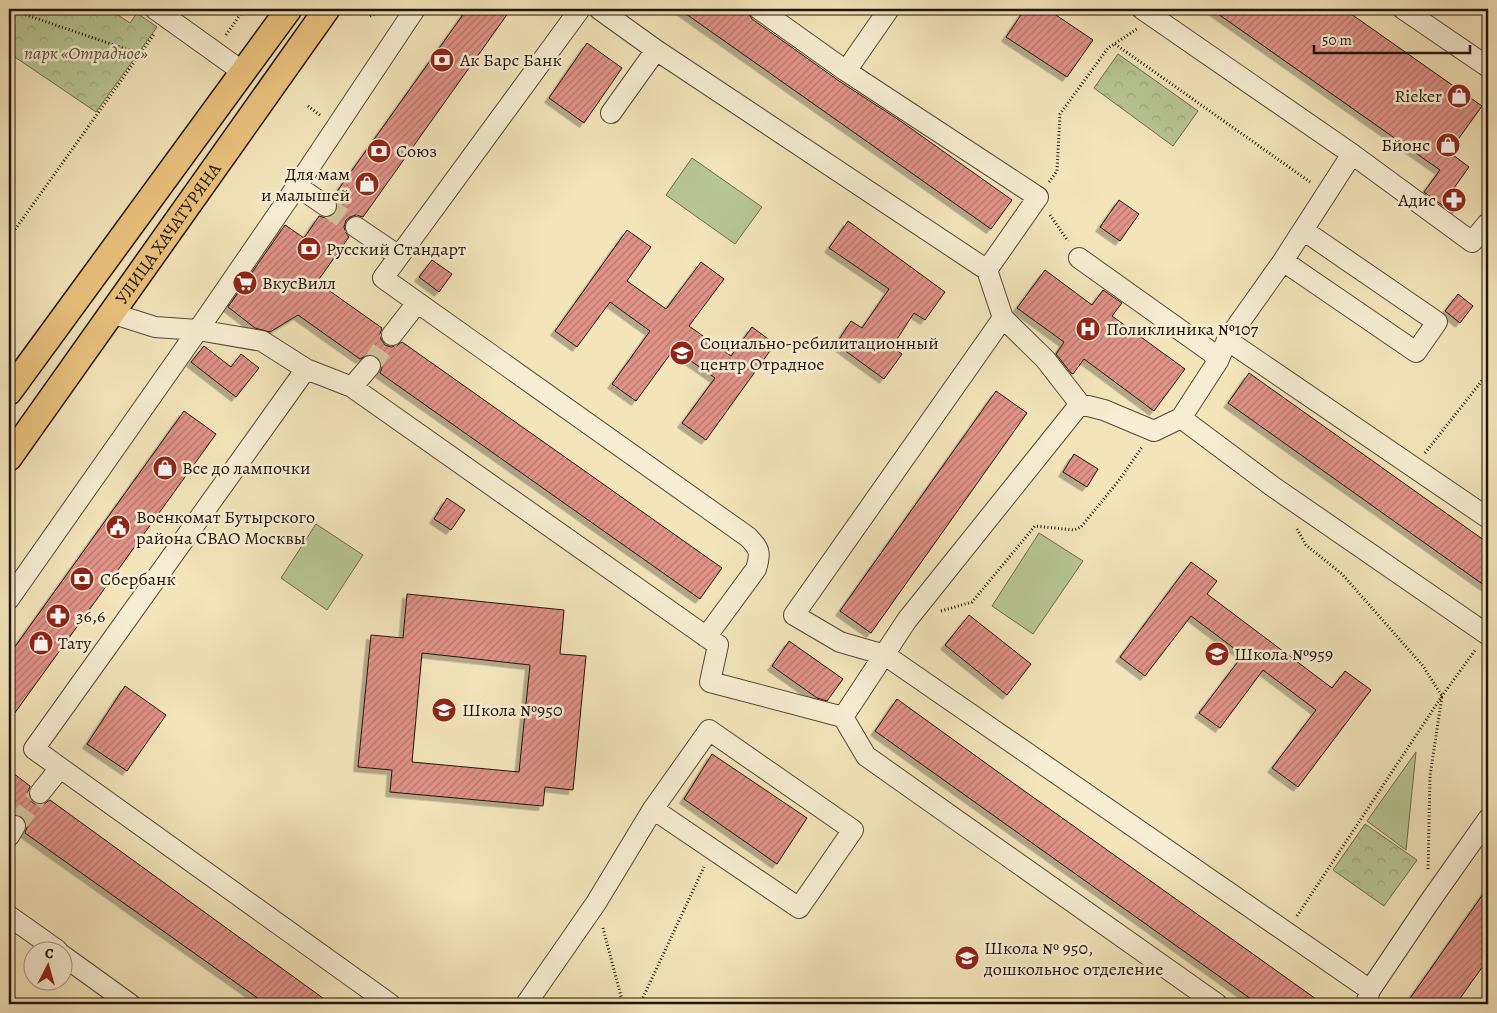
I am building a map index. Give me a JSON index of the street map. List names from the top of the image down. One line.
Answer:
{"streets":{"main road":["УЛИЦА ХАЧАТУРЯНА"]},"parks":["парк «Отрадное»"],"places":{"bank":["Ак Барс Банк","Союз","Русский Стандарт","Сбербанк"],"shop":["Rieker","Бйонс","Для мам и малышей","Все до лампочки","Тату"],"pharmacy":["Адис","36,6"],"supermarket":["ВкусВилл"],"hospital":["Поликлиника №107"],"school or university":["Социально-ребилитационный центр Отрадное","Школа №959","Школа №950","Школа № 950, дошкольное отделение"],"public building":["Военкомат Бутырского района СВАО Москвы"]},"scale_bar":"50 m","north":"top"}
